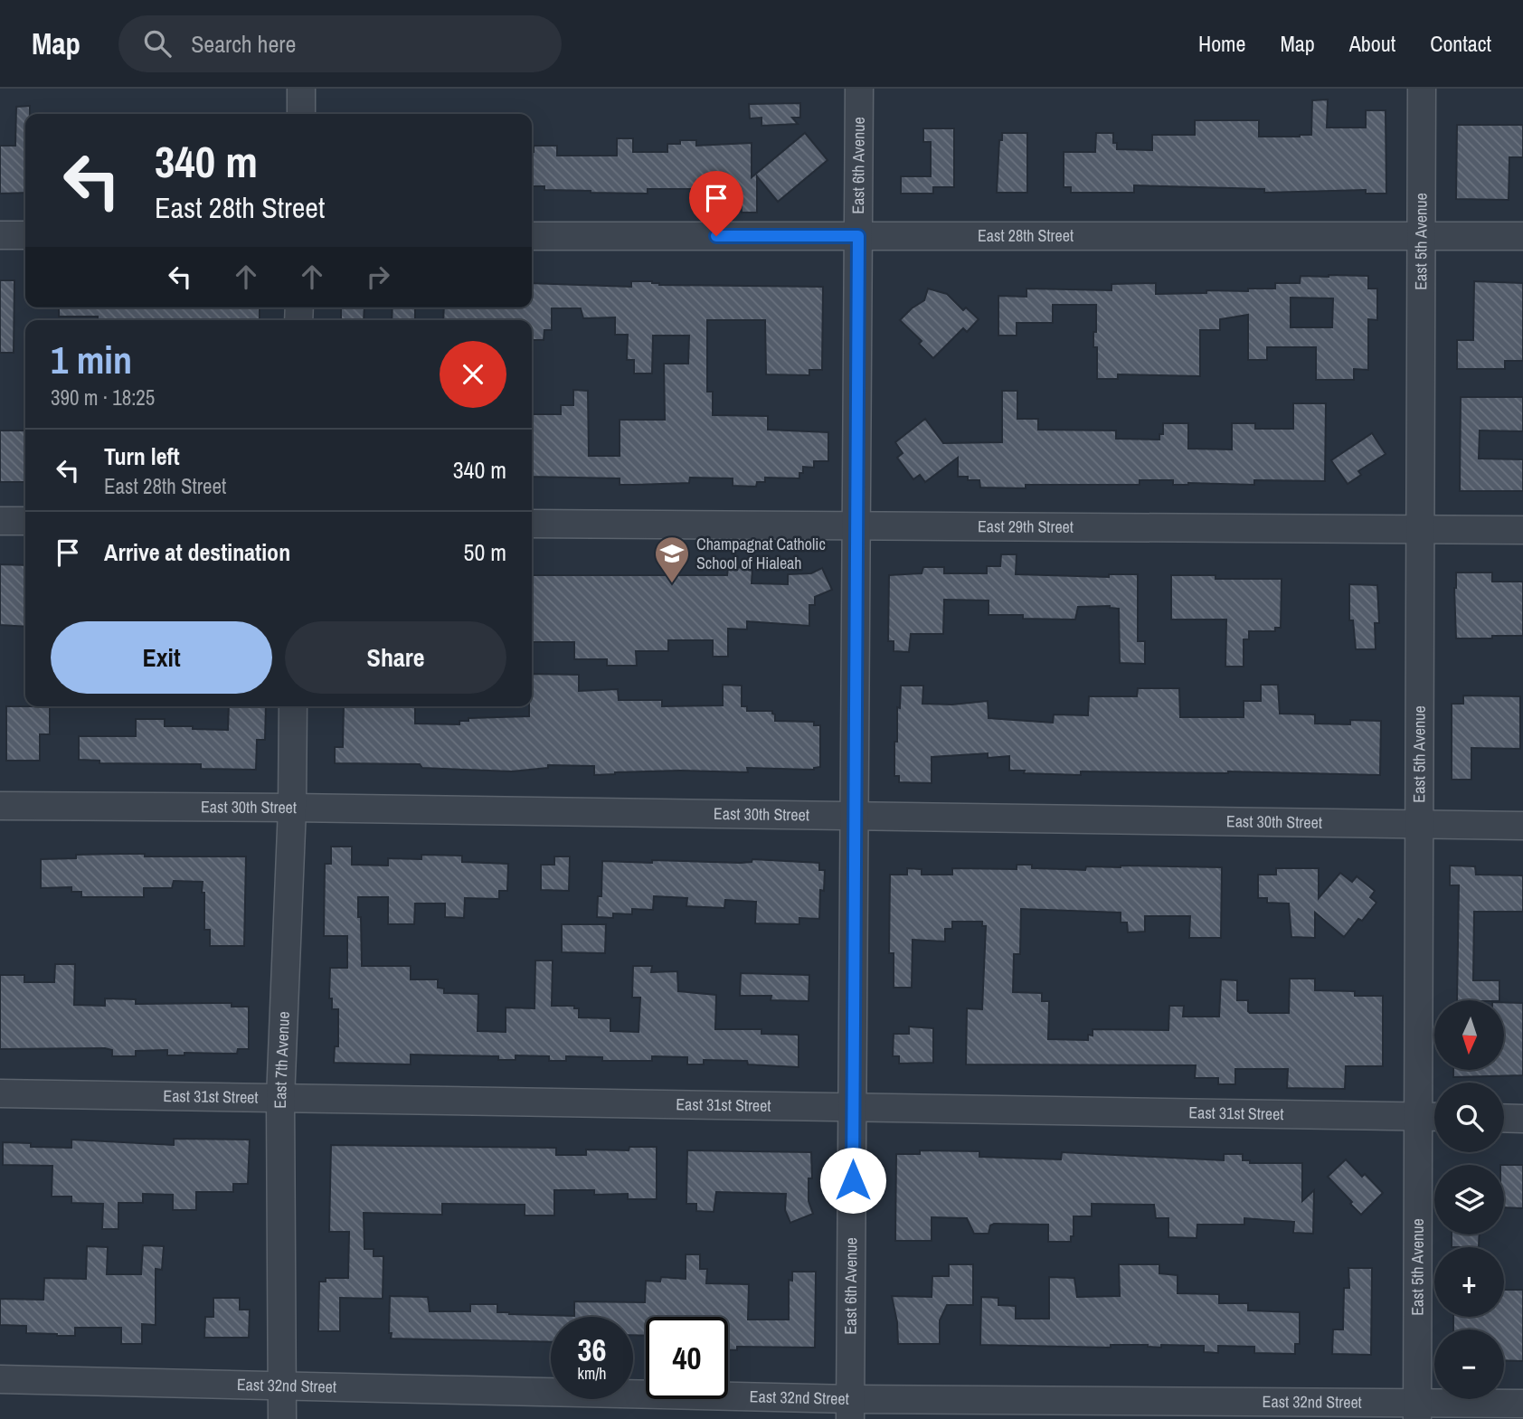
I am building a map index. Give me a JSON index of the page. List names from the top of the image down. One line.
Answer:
{"streets":{"street":["East 6th Avenue","East 28th Street","East 5th Avenue","East 29th Street","East 30th Street","East 7th Avenue","East 31st Street","East 32nd Street"]},"crossings":[["East 6th Avenue","East 28th Street"],["East 6th Avenue","East 29th Street"],["East 6th Avenue","East 30th Street"],["East 6th Avenue","East 31st Street"],["East 6th Avenue","East 32nd Street"],["East 28th Street","East 5th Avenue"],["East 5th Avenue","East 29th Street"],["East 5th Avenue","East 30th Street"],["East 5th Avenue","East 31st Street"],["East 5th Avenue","East 32nd Street"],["East 30th Street","East 7th Avenue"],["East 7th Avenue","East 31st Street"],["East 7th Avenue","East 32nd Street"]],"places":{"school or university":["Champagnat Catholic School of Hialeah"]},"north":"bottom","page":{"header":"Map","search":"Search here","nav":["Home","Map","About","Contact"],"turn":["340 m","East 28th Street"],"heading":["1 min","390 m · 18:25"],"list":[{"name":"Turn left","note":"East 28th Street","value":"340 m"},{"name":"Arrive at destination","value":"50 m"}],"buttons":["Exit","Share"],"map_buttons":["+","−"],"speed":"36 km/h","limit":"40"}}
